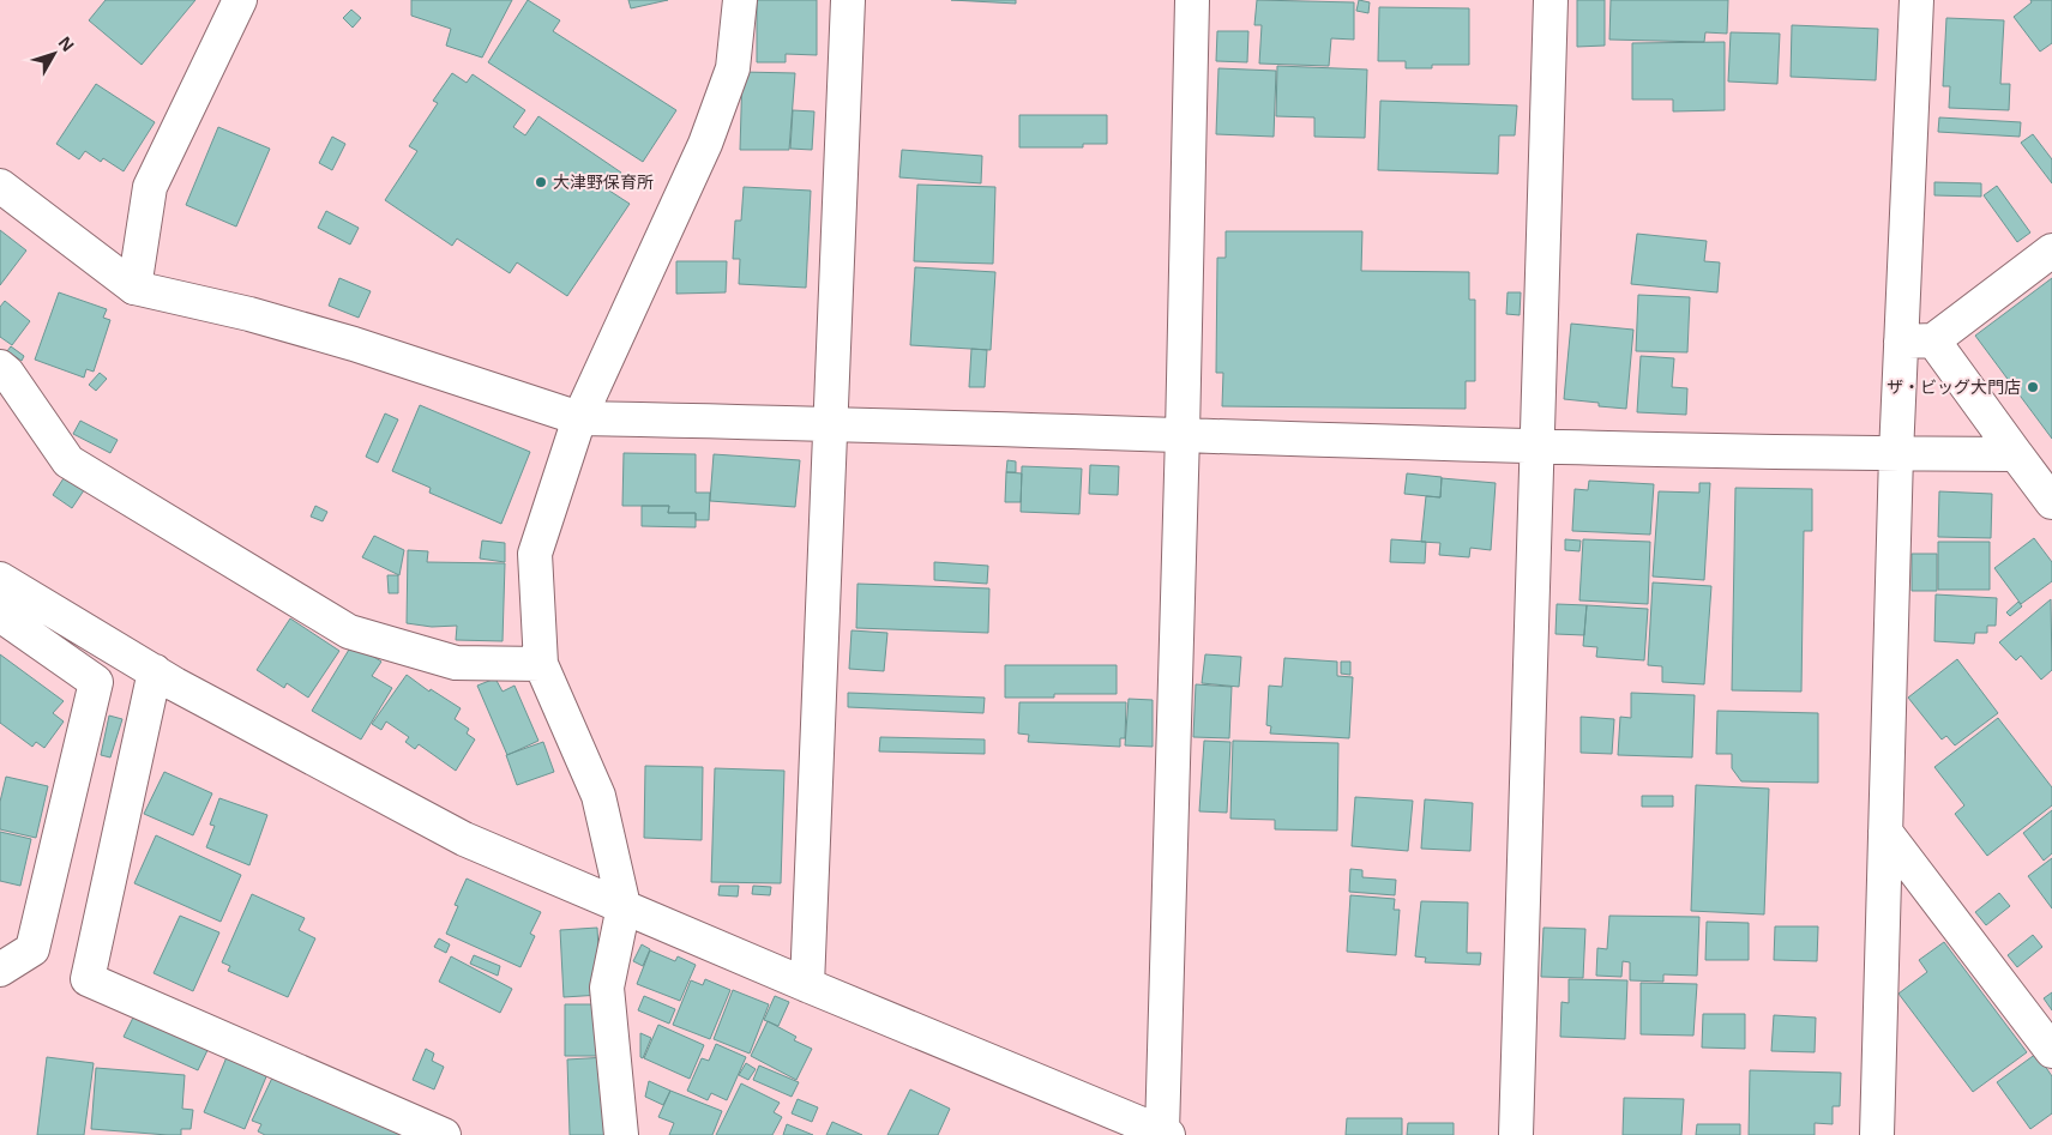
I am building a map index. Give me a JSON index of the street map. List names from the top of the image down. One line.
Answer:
{"places":["大津野保育所","ザ・ビッグ大門店"],"north":"top right"}
